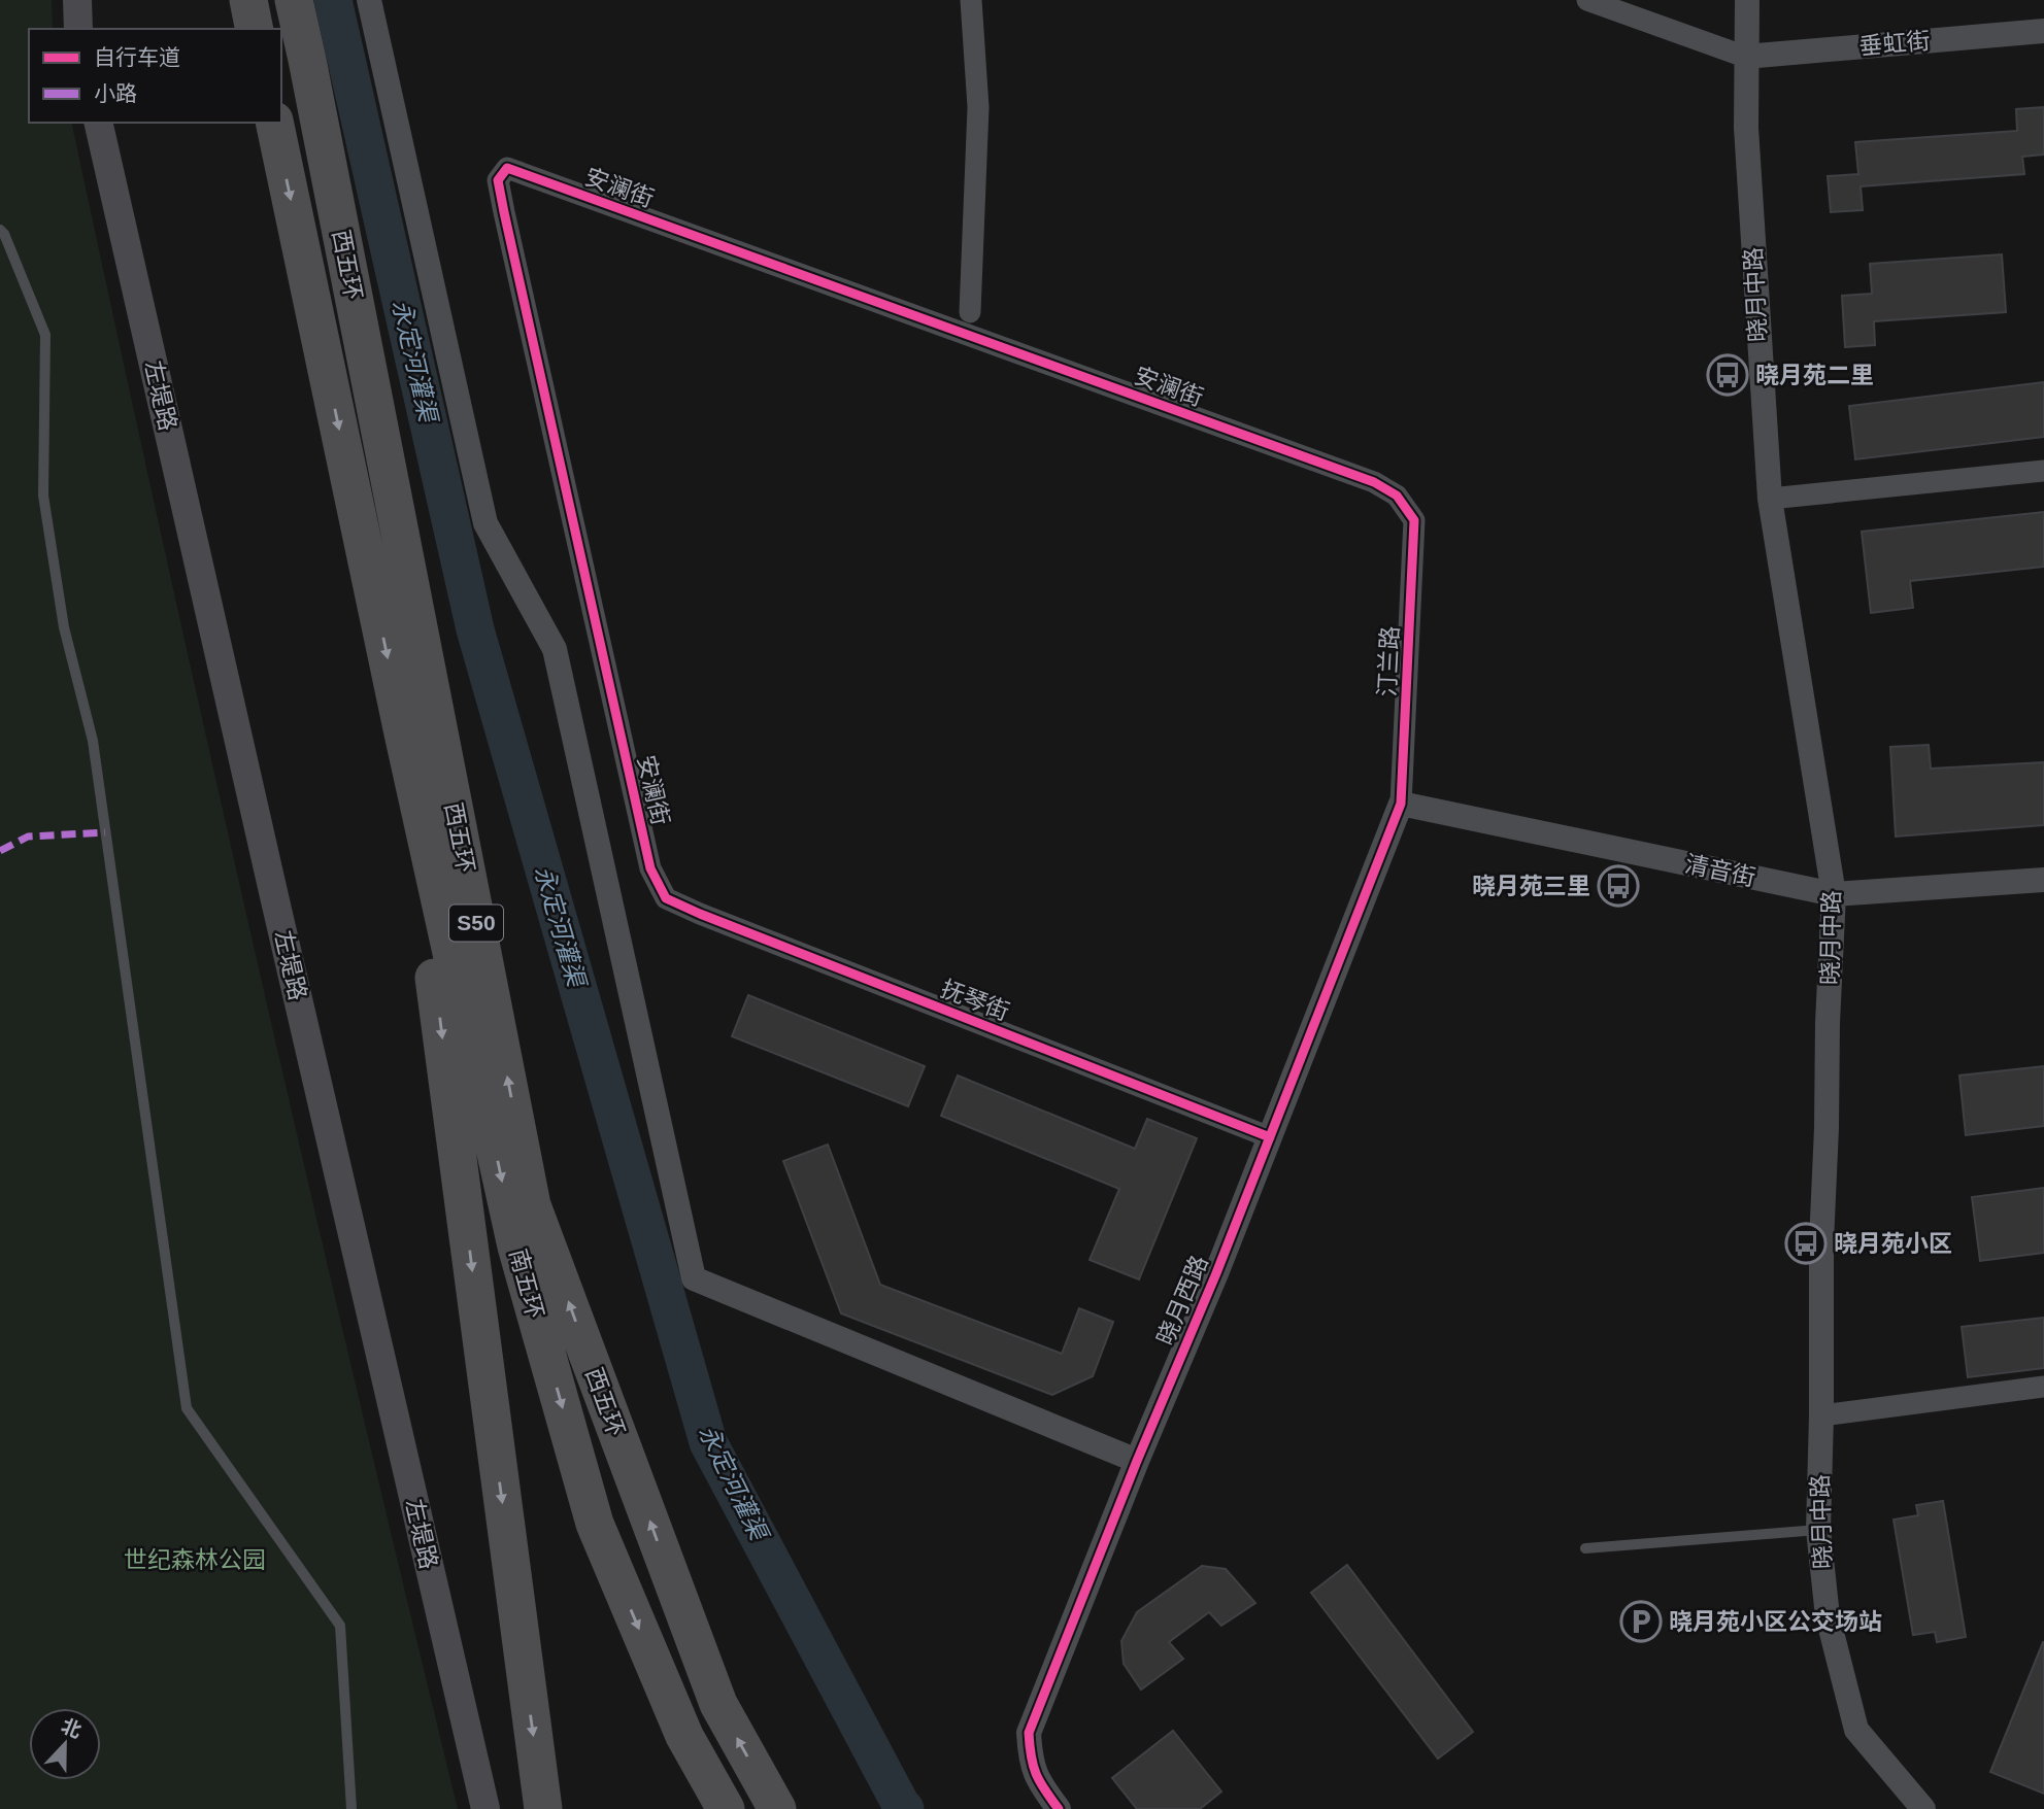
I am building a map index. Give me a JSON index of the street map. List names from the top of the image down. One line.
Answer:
{"streets":{"highway":["西五环","S50","南五环"],"main road":["左堤路"],"street":["垂虹街","安澜街","晓月中路","汀兰路","清音街","抚琴街","晓月西路"]},"crossings":[["垂虹街","晓月中路"],["安澜街","汀兰路"],["安澜街","抚琴街"],["西五环","南五环"],["晓月中路","清音街"],["汀兰路","清音街"],["汀兰路","晓月西路"],["清音街","晓月西路"],["抚琴街","晓月西路"]],"water":["永定河灌渠"],"parks":["世纪森林公园"],"places":{"bus stop":["晓月苑二里","晓月苑三里","晓月苑小区"],"parking":["晓月苑小区公交场站"]},"legend":["自行车道","小路"],"north":"top"}
